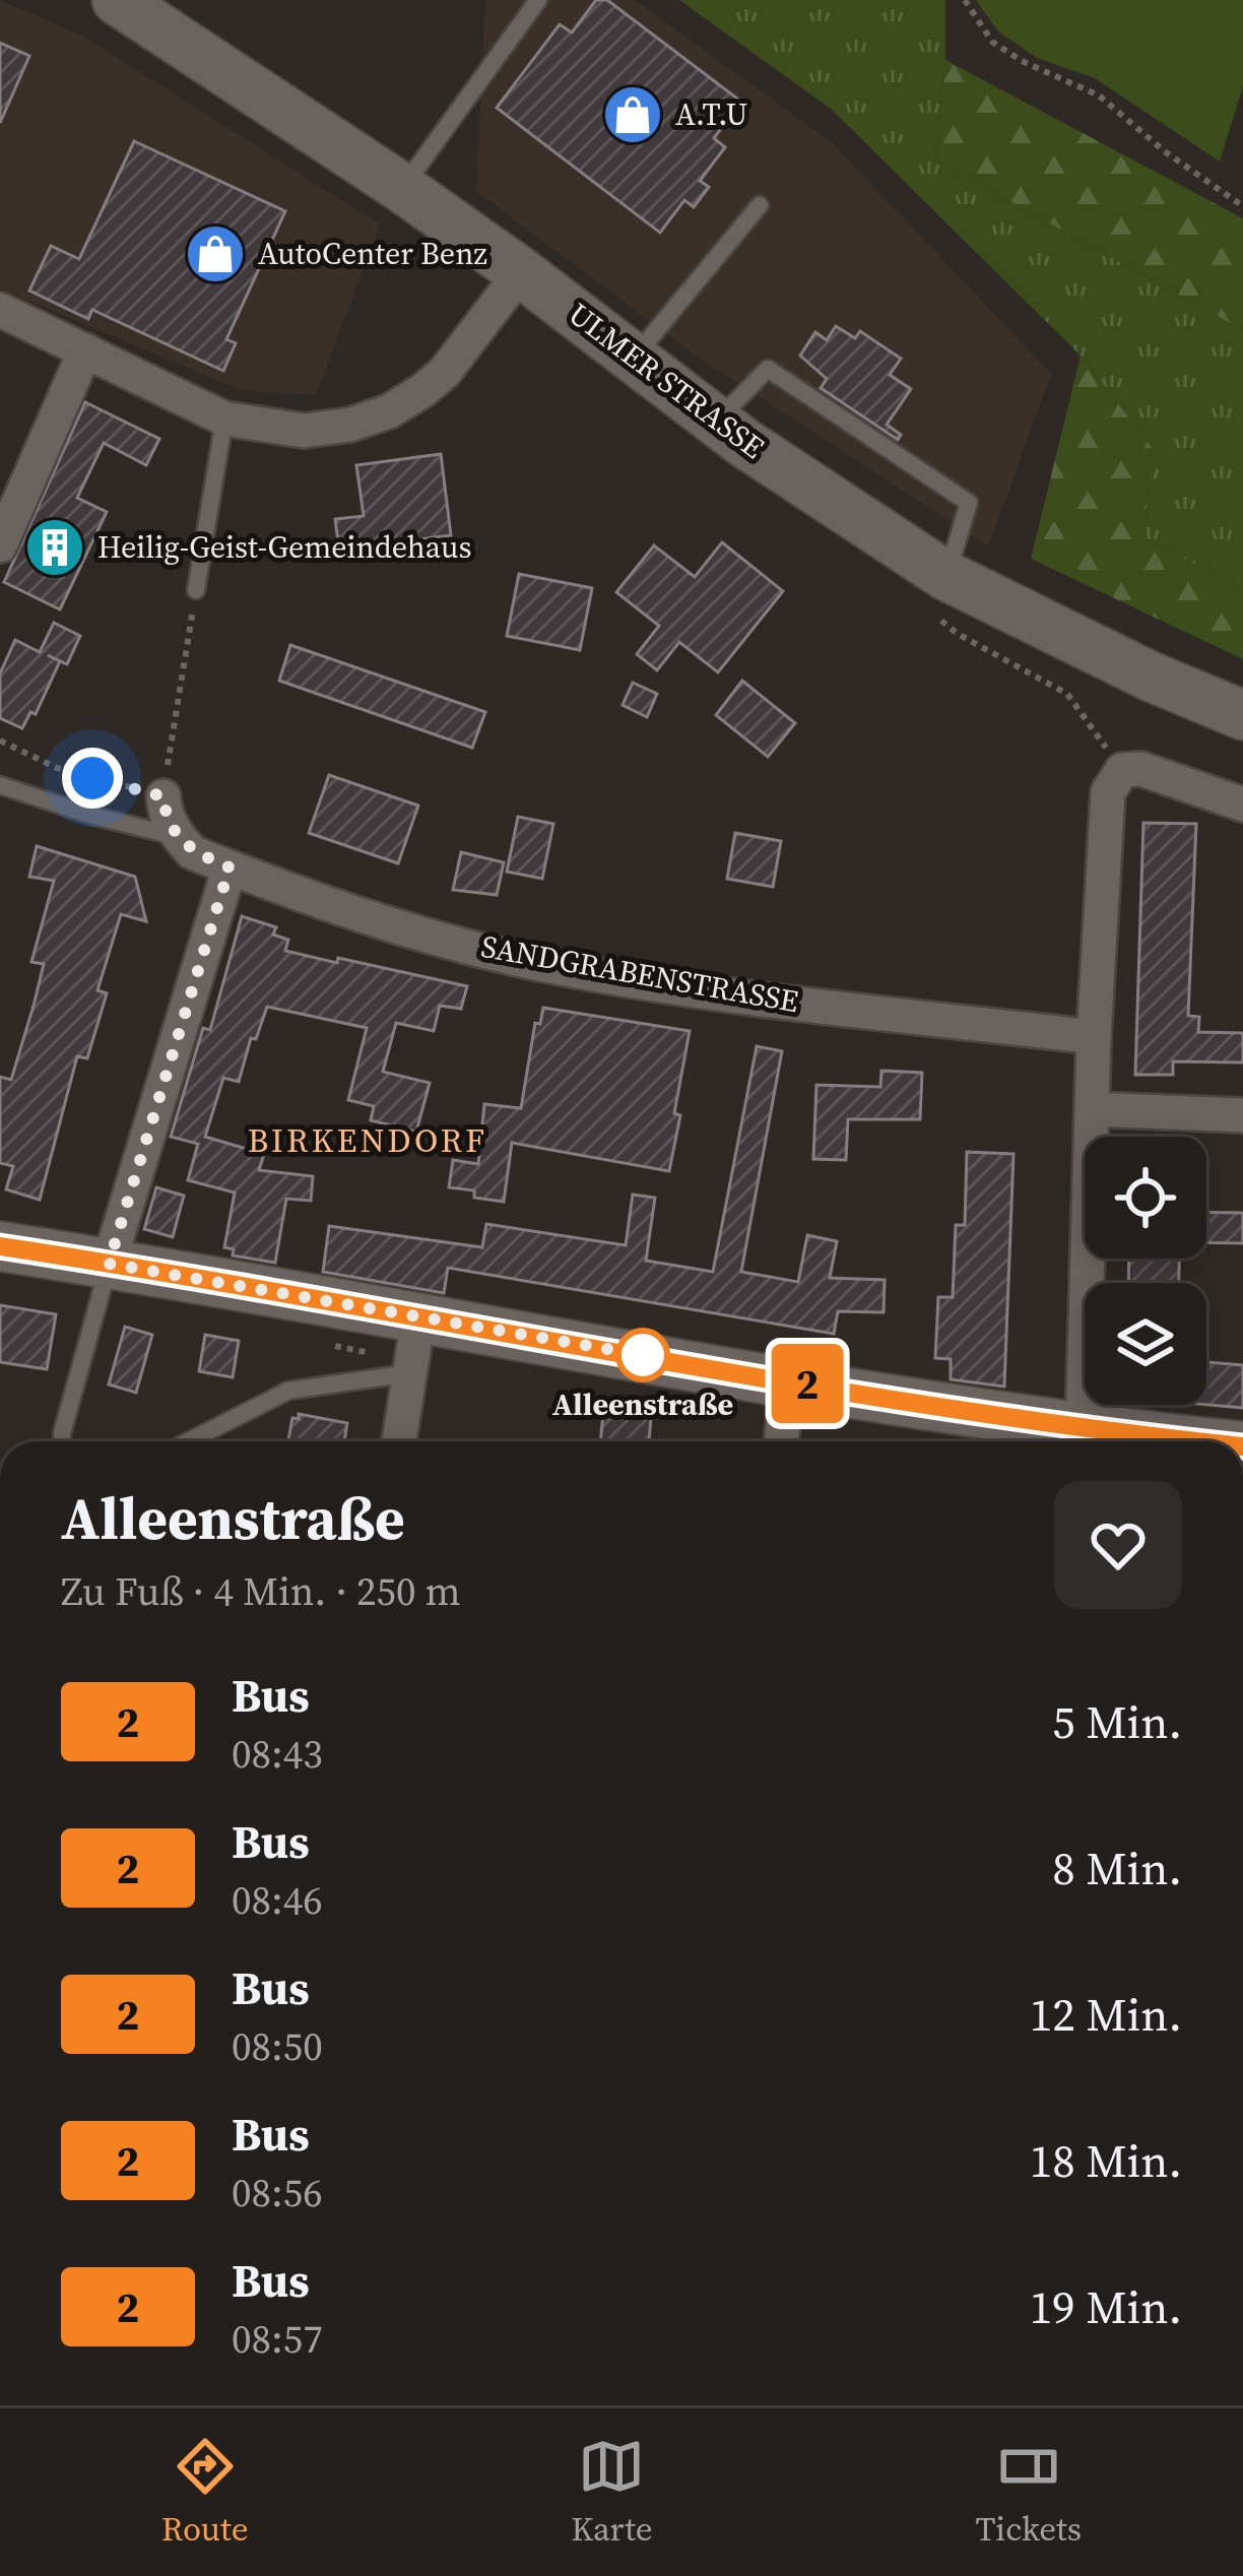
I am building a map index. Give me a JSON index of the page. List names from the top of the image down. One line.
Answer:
{"streets":{"main road":["ULMER STRASSE"],"street":["SANDGRABENSTRASSE"]},"districts":["BIRKENDORF"],"places":{"shop":["A.T.U","AutoCenter Benz"],"building":["Heilig-Geist-Gemeindehaus"],"other":["Alleenstraße"]},"lines":["bus line 2"],"page":{"on_map":"2","heading":["Alleenstraße","Zu Fuß · 4 Min. · 250 m"],"list":[{"mark":"2","name":"Bus","note":"08:43","value":"5 Min."},{"mark":"2","name":"Bus","note":"08:46","value":"8 Min."},{"mark":"2","name":"Bus","note":"08:50","value":"12 Min."},{"mark":"2","name":"Bus","note":"08:56","value":"18 Min."},{"mark":"2","name":"Bus","note":"08:57","value":"19 Min."}],"tabs":["Route","Karte","Tickets"]}}
